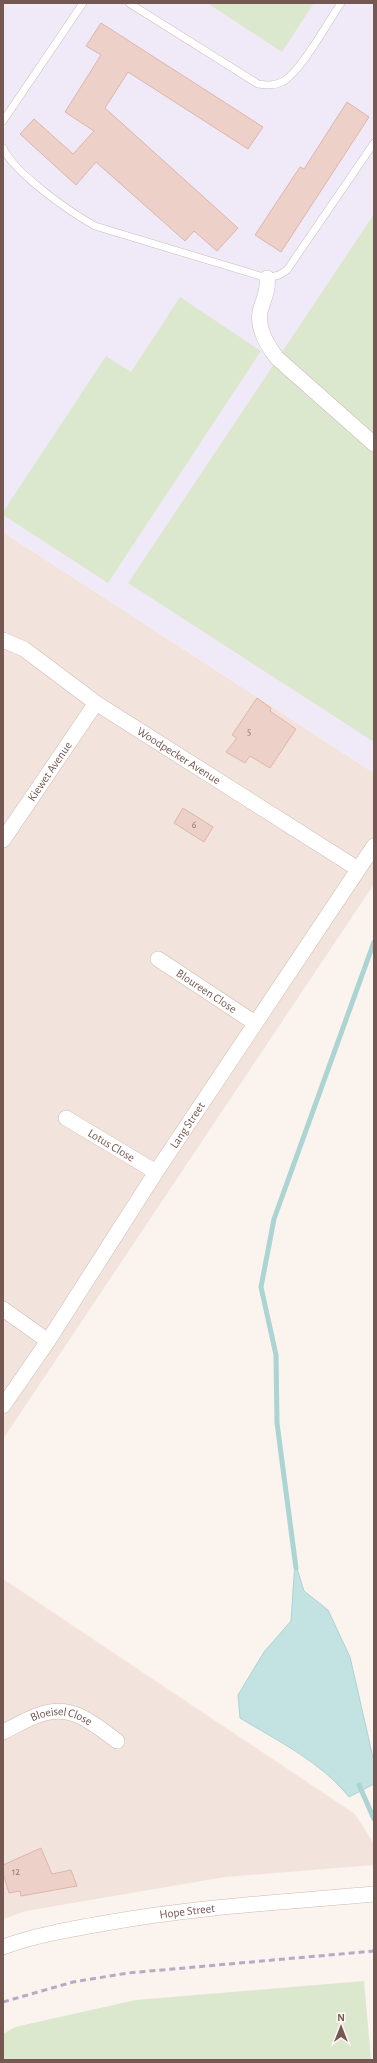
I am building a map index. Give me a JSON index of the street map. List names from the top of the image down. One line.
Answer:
{"streets":{"street":["Woodpecker Avenue","Kiewet Avenue","Bloureen Close","Lang Street","Lotus Close","Bloeisel Close","Hope Street"]},"crossings":[["Woodpecker Avenue","Kiewet Avenue"],["Woodpecker Avenue","Lang Street"],["Bloureen Close","Lang Street"],["Lang Street","Lotus Close"]],"house_numbers":["5","6","12"],"north":"top"}
